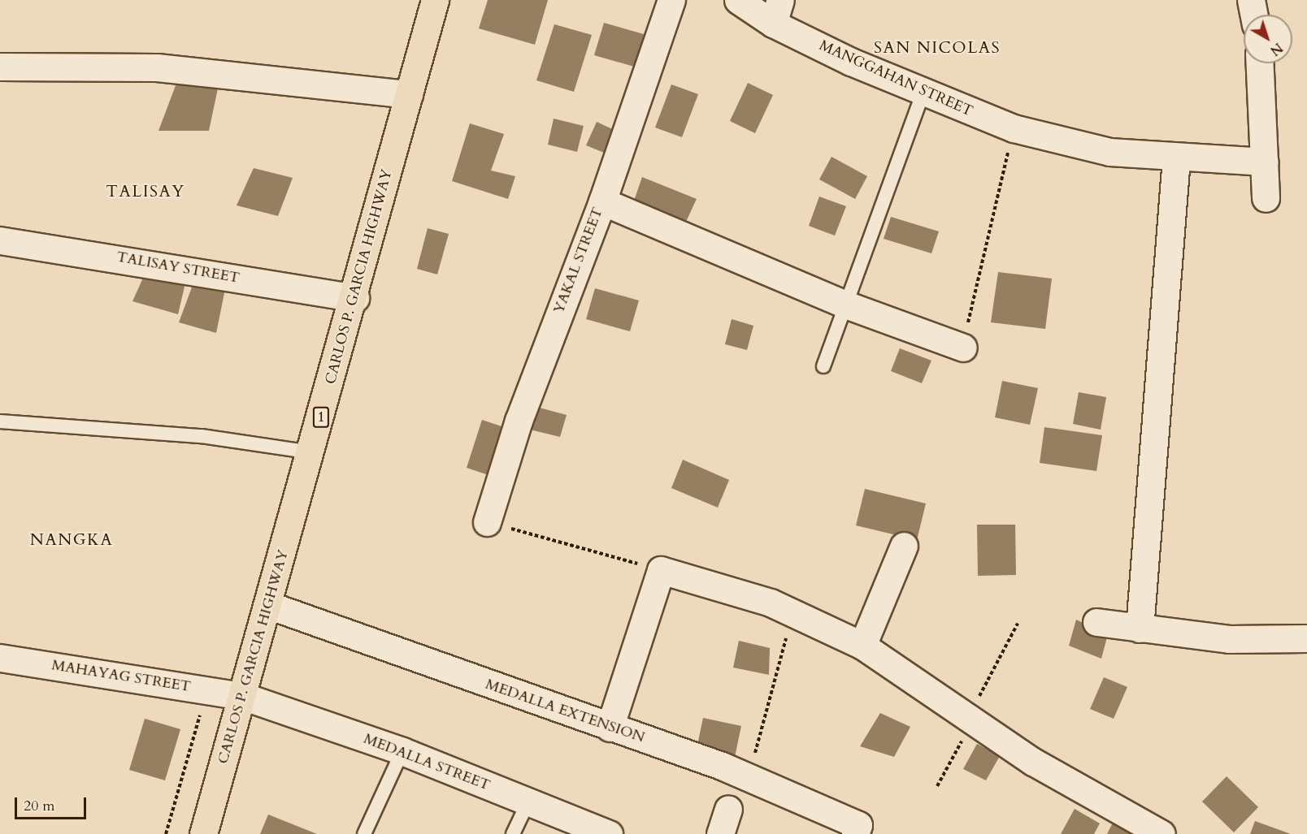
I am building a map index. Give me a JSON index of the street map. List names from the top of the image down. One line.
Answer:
{"streets":{"highway":["CARLOS P. GARCIA HIGHWAY","1"],"street":["MANGGAHAN STREET","YAKAL STREET","TALISAY STREET","MAHAYAG STREET","MEDALLA EXTENSION","MEDALLA STREET"]},"crossings":[["TALISAY STREET","CARLOS P. GARCIA HIGHWAY"],["CARLOS P. GARCIA HIGHWAY","MAHAYAG STREET"],["CARLOS P. GARCIA HIGHWAY","MEDALLA EXTENSION"],["CARLOS P. GARCIA HIGHWAY","MEDALLA STREET"],["MAHAYAG STREET","MEDALLA STREET"]],"districts":["SAN NICOLAS","TALISAY","NANGKA"],"scale_bar":"20 m","north":"bottom right"}
